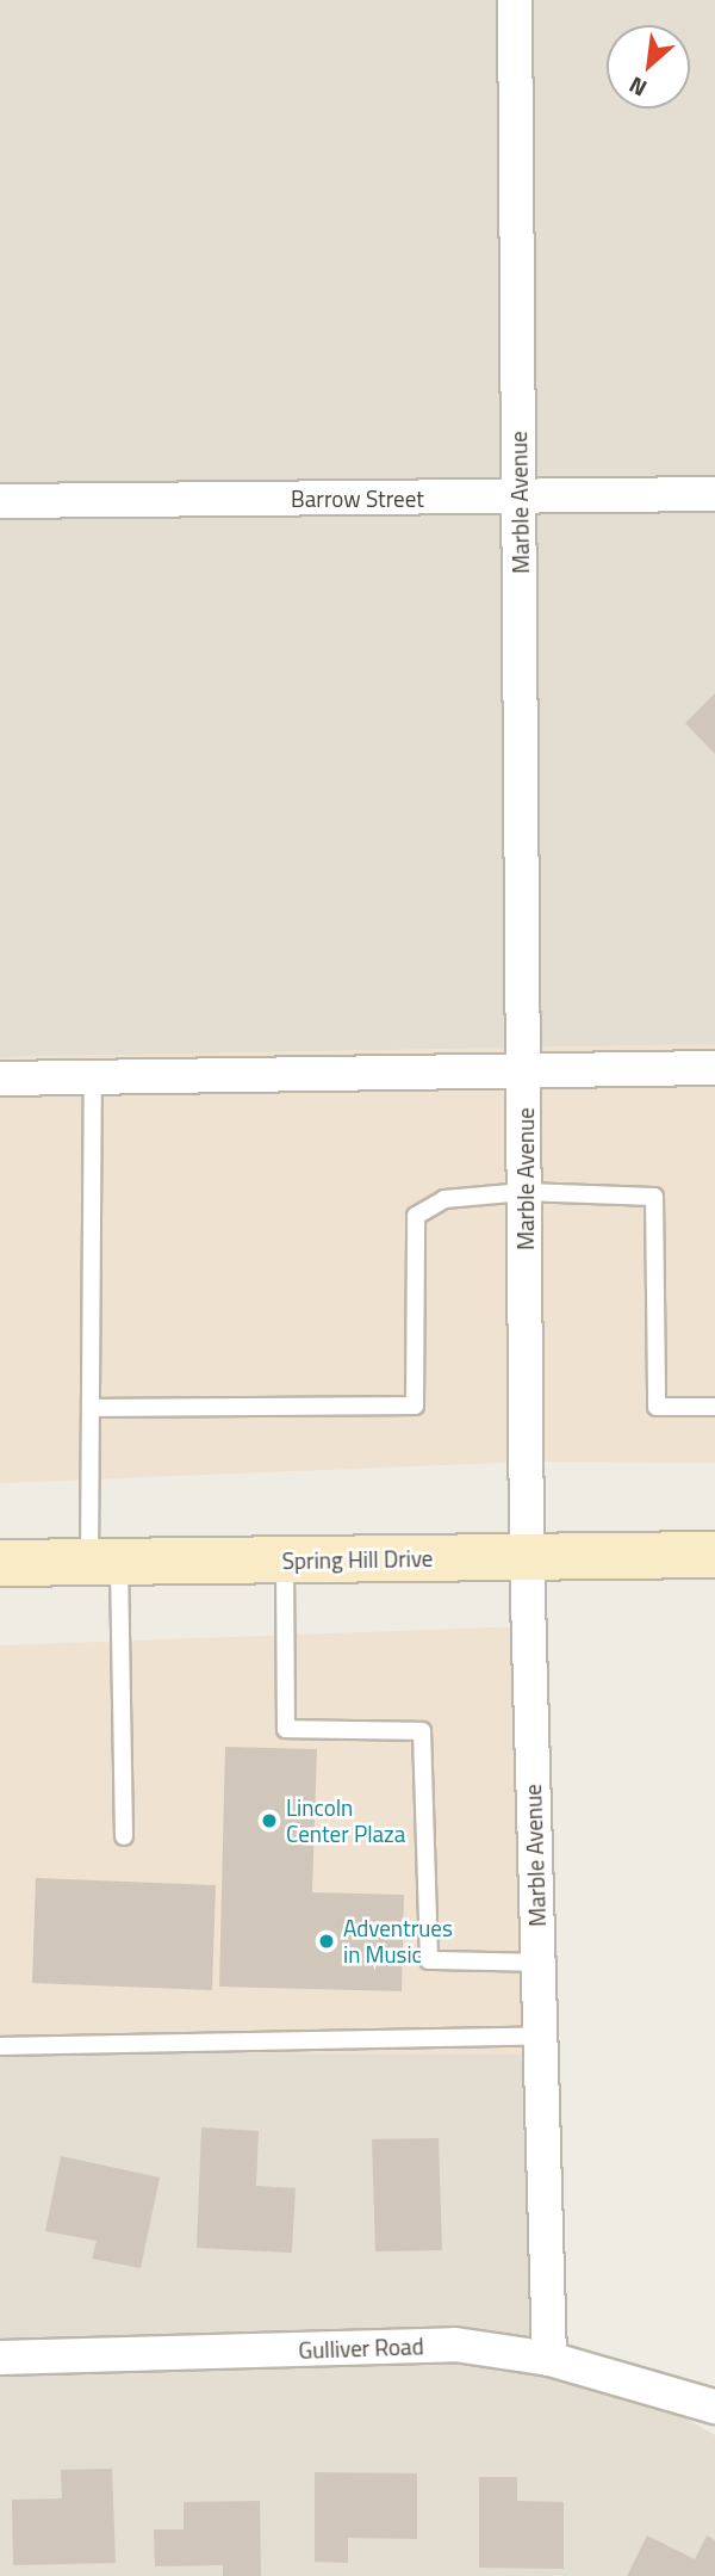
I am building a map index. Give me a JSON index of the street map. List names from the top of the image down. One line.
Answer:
{"streets":{"main road":["Spring Hill Drive"],"street":["Barrow Street","Marble Avenue","Gulliver Road"]},"crossings":[["Barrow Street","Marble Avenue"],["Marble Avenue","Spring Hill Drive"],["Marble Avenue","Gulliver Road"]],"places":["Lincoln Center Plaza","Adventrues in Music"],"north":"bottom left"}
